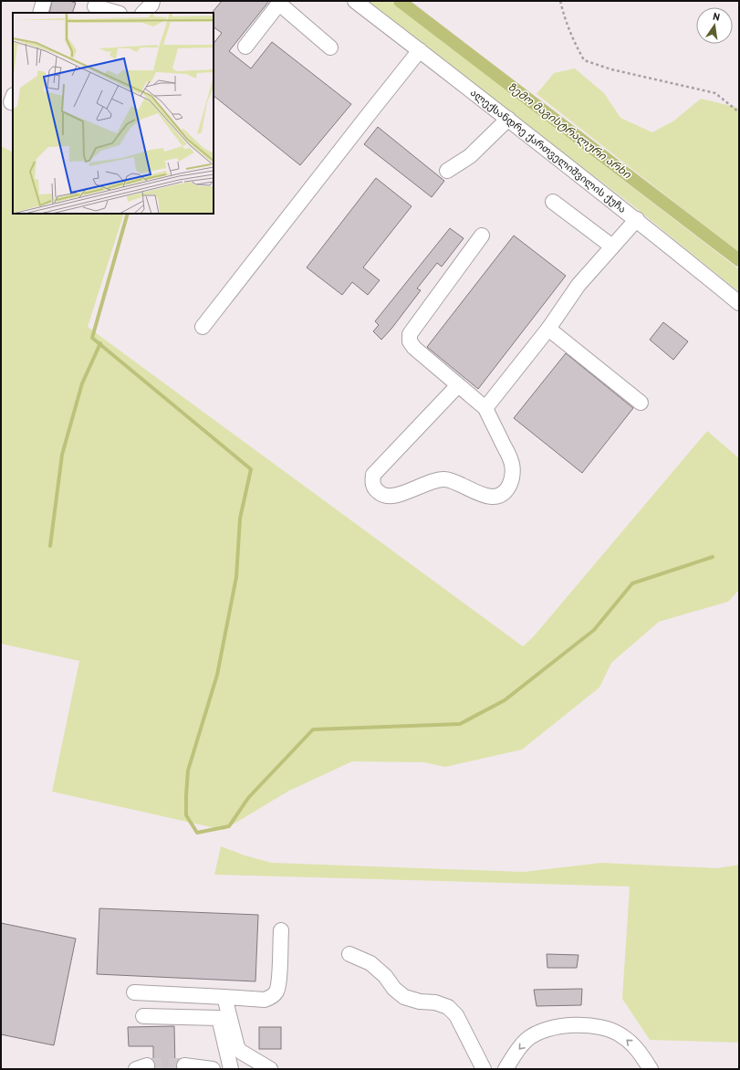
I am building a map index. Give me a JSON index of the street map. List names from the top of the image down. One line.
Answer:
{"streets":{"street":["ალექსანდრე ქართველიშვილის ქუჩა"]},"water":["ზემო მაგისტრალური არხი"],"north":"top"}
